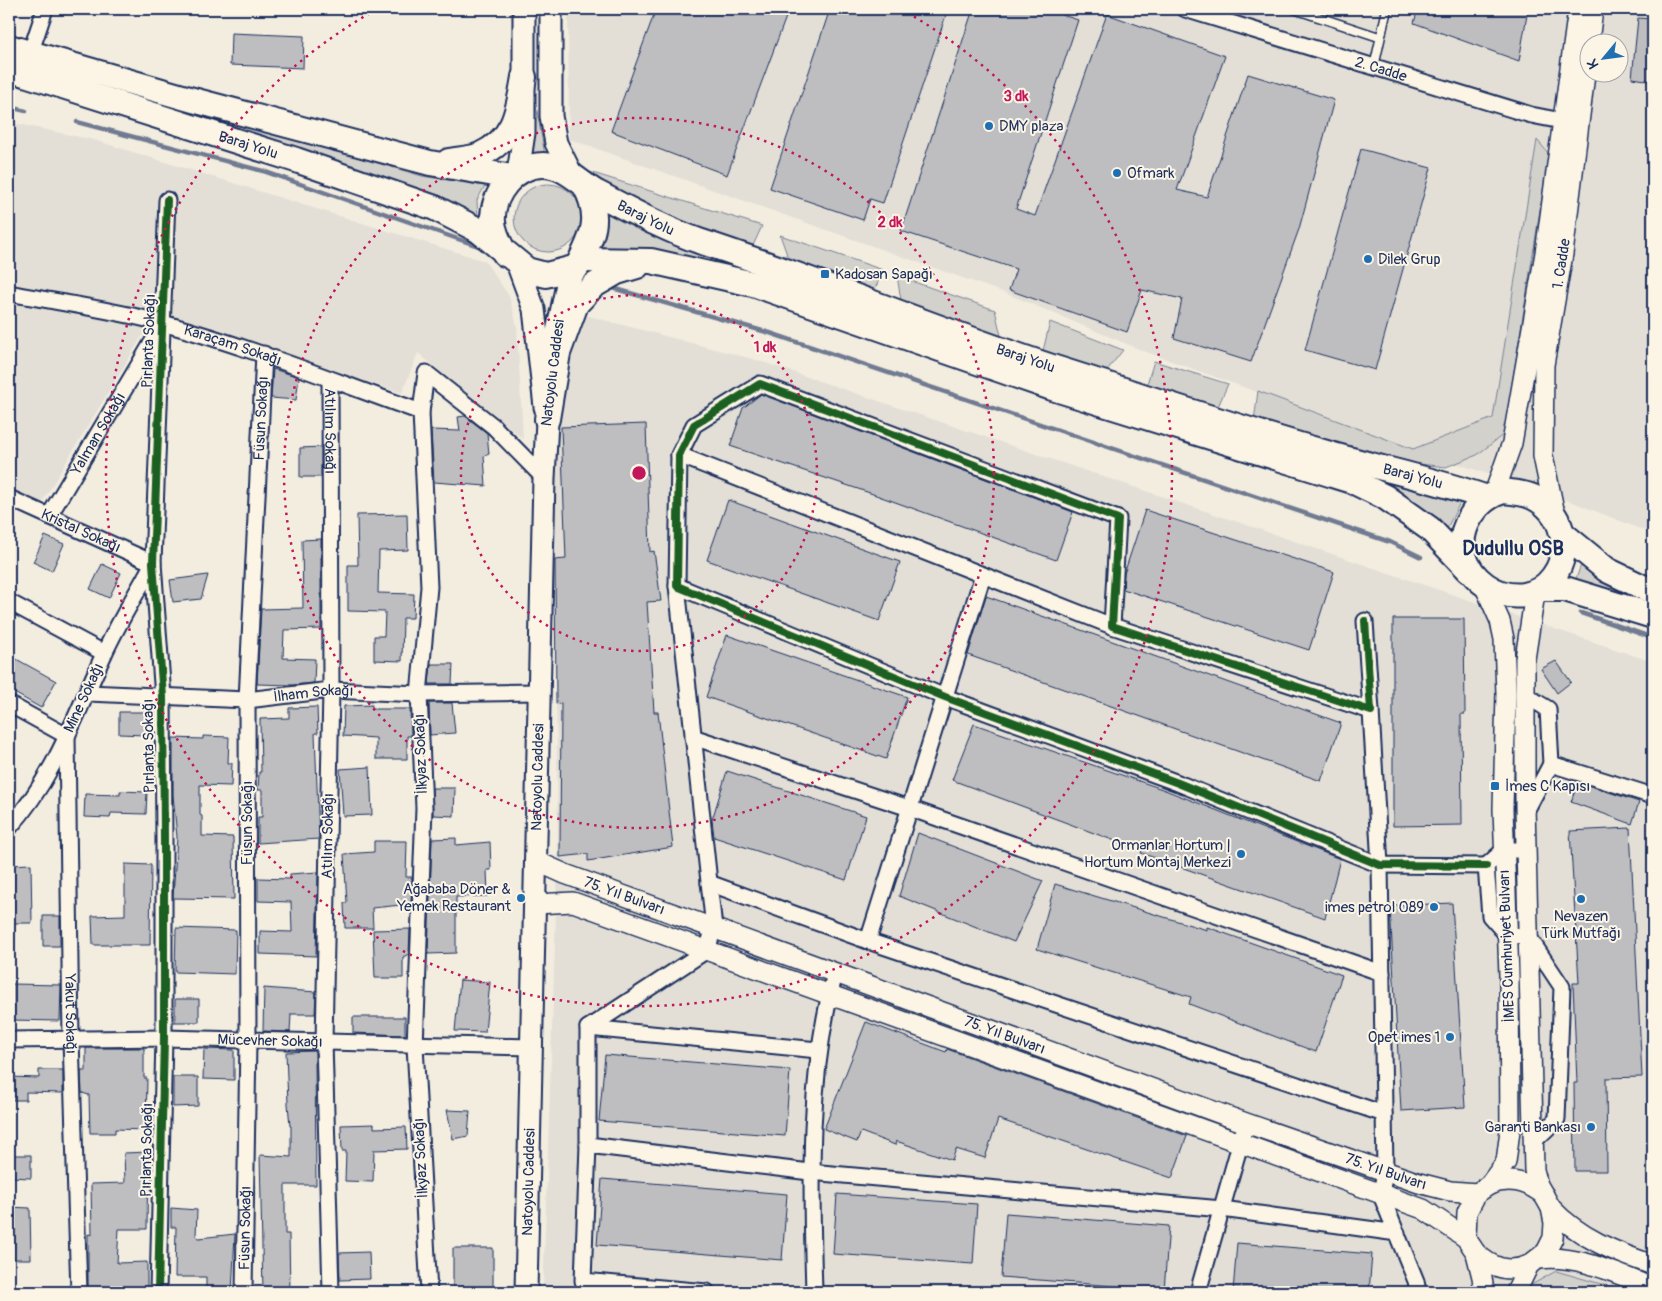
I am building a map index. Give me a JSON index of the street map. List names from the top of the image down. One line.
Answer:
{"streets":{"main road":["Baraj Yolu","Natoyolu Caddesi"],"street":["2. Cadde","1. Cadde","Pırlanta Sokağı","Karaçam Sokağı","Füsun Sokağı","Atılım Sokağı","Yalman Sokağı","Kristal Sokağı","İlham Sokağı","Mine Sokağı","İlkyaz Sokağı","75. Yıl Bulvarı","İMES Cumhuriyet Bulvarı","Yakut Sokağı","Mücevher Sokağı"]},"crossings":[["2. Cadde","1. Cadde"],["Baraj Yolu","1. Cadde"],["Baraj Yolu","Natoyolu Caddesi"],["Baraj Yolu","İMES Cumhuriyet Bulvarı"],["1. Cadde","İMES Cumhuriyet Bulvarı"],["Pırlanta Sokağı","Karaçam Sokağı"],["Pırlanta Sokağı","Yalman Sokağı"],["Pırlanta Sokağı","Kristal Sokağı"],["Pırlanta Sokağı","İlham Sokağı"],["Pırlanta Sokağı","Mine Sokağı"],["Pırlanta Sokağı","Mücevher Sokağı"],["Karaçam Sokağı","Füsun Sokağı"],["Karaçam Sokağı","Atılım Sokağı"],["Karaçam Sokağı","Yalman Sokağı"],["Karaçam Sokağı","İlkyaz Sokağı"],["Natoyolu Caddesi","İlham Sokağı"],["Natoyolu Caddesi","İlkyaz Sokağı"],["Natoyolu Caddesi","75. Yıl Bulvarı"],["Natoyolu Caddesi","Mücevher Sokağı"],["Füsun Sokağı","İlham Sokağı"],["Füsun Sokağı","Mücevher Sokağı"],["Atılım Sokağı","İlham Sokağı"],["Atılım Sokağı","Mücevher Sokağı"],["Yalman Sokağı","Kristal Sokağı"],["Kristal Sokağı","Mine Sokağı"],["İlham Sokağı","Mine Sokağı"],["İlham Sokağı","İlkyaz Sokağı"],["Mine Sokağı","Yakut Sokağı"],["İlkyaz Sokağı","Mücevher Sokağı"],["75. Yıl Bulvarı","İMES Cumhuriyet Bulvarı"],["Yakut Sokağı","Mücevher Sokağı"]],"districts":["Dudullu OSB"],"places":{"other":["DMY plaza","Ofmark","Dilek Grup","Ormanlar Hortum | Hortum Montaj Merkezi","Ağababa Döner & Yemek Restaurant","Nevazen Türk Mutfağı","imes petrol 089","Opet imes 1","Garanti Bankası"],"transit":["Kadosan Sapağı","İmes C Kapısı"]},"north":"bottom left","rings":["3 dk","2 dk","1 dk"]}
